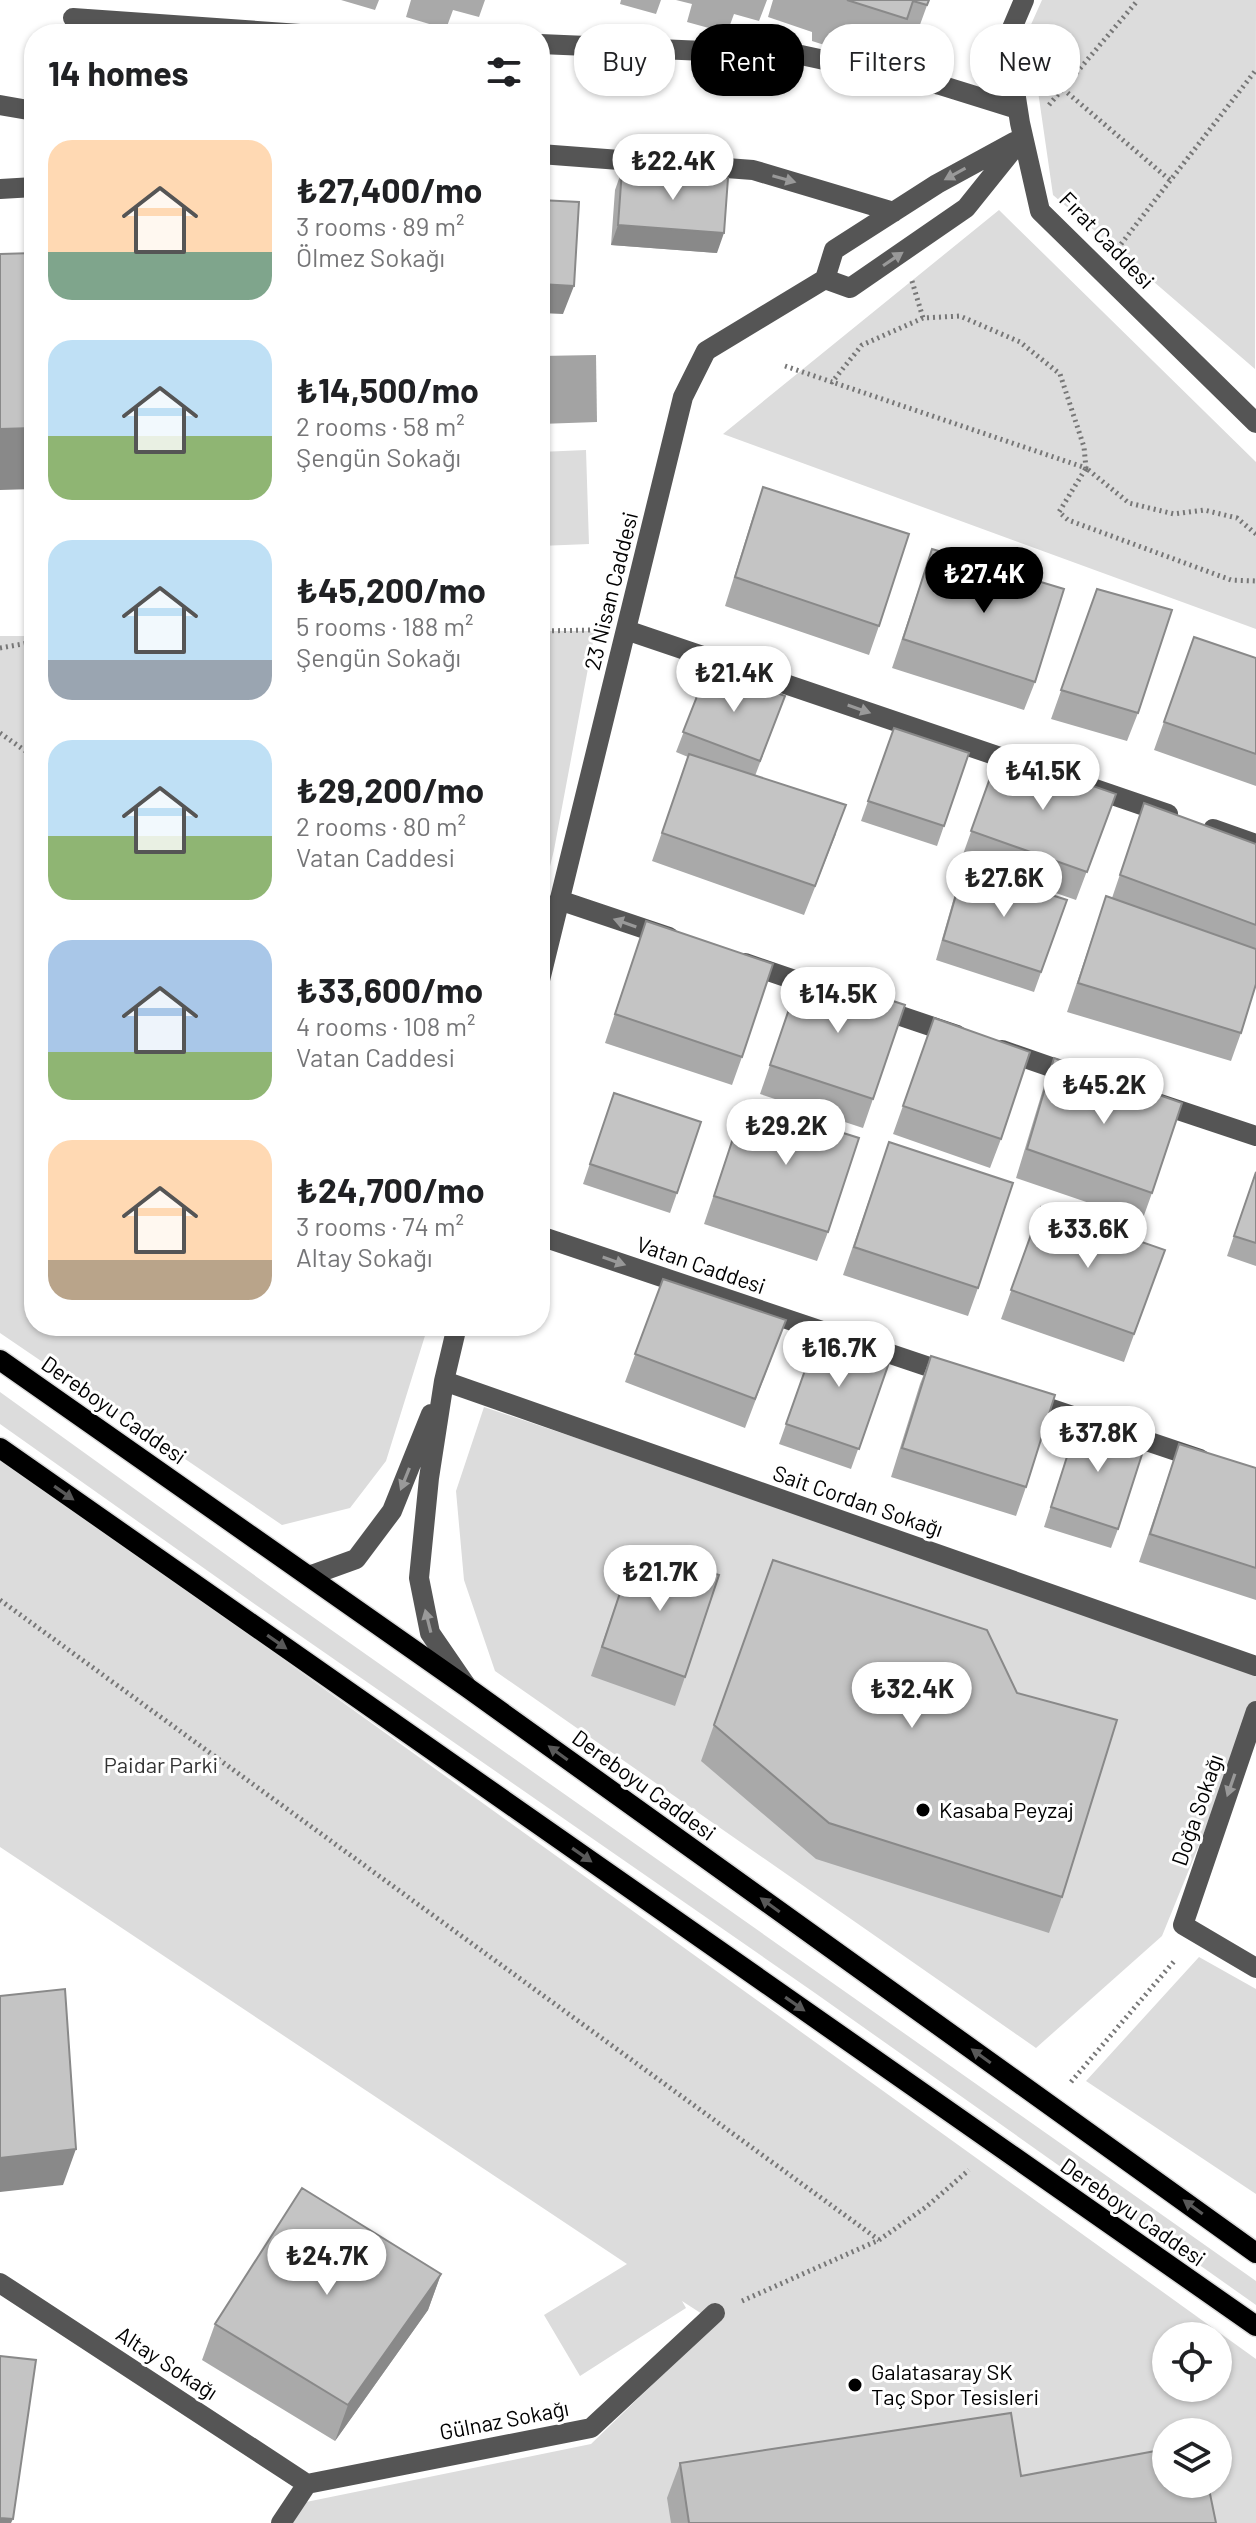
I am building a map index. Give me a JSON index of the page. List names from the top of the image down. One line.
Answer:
{"streets":{"main road":["Dereboyu Caddesi"],"street":["Fırat Caddesi","23 Nisan Caddesi","Vatan Caddesi","Sait Cordan Sokağı","Doğa Sokağı","Altay Sokağı","Gülnaz Sokağı"]},"crossings":[["Altay Sokağı","Gülnaz Sokağı"]],"one_way":["Vatan Caddesi","Doğa Sokağı"],"parks":["Paidar Parki"],"places":["Kasaba Peyzaj","Galatasaray SK Taç Spor Tesisleri"],"page":{"chip":["Buy","Rent","Filters","New"],"heading":"14 homes","list":[{"name":"₺27,400/mo","note":"3 rooms · 89 m² · Ölmez Sokağı"},{"name":"₺14,500/mo","note":"2 rooms · 58 m² · Şengün Sokağı"},{"name":"₺45,200/mo","note":"5 rooms · 188 m² · Şengün Sokağı"},{"name":"₺29,200/mo","note":"2 rooms · 80 m² · Vatan Caddesi"},{"name":"₺33,600/mo","note":"4 rooms · 108 m² · Vatan Caddesi"},{"name":"₺24,700/mo","note":"3 rooms · 74 m² · Altay Sokağı"}],"price":["₺22.4K","₺27.4K","₺21.4K","₺41.5K","₺27.6K","₺14.5K","₺45.2K","₺29.2K","₺33.6K","₺16.7K","₺37.8K","₺21.7K","₺32.4K","₺24.7K"]}}
